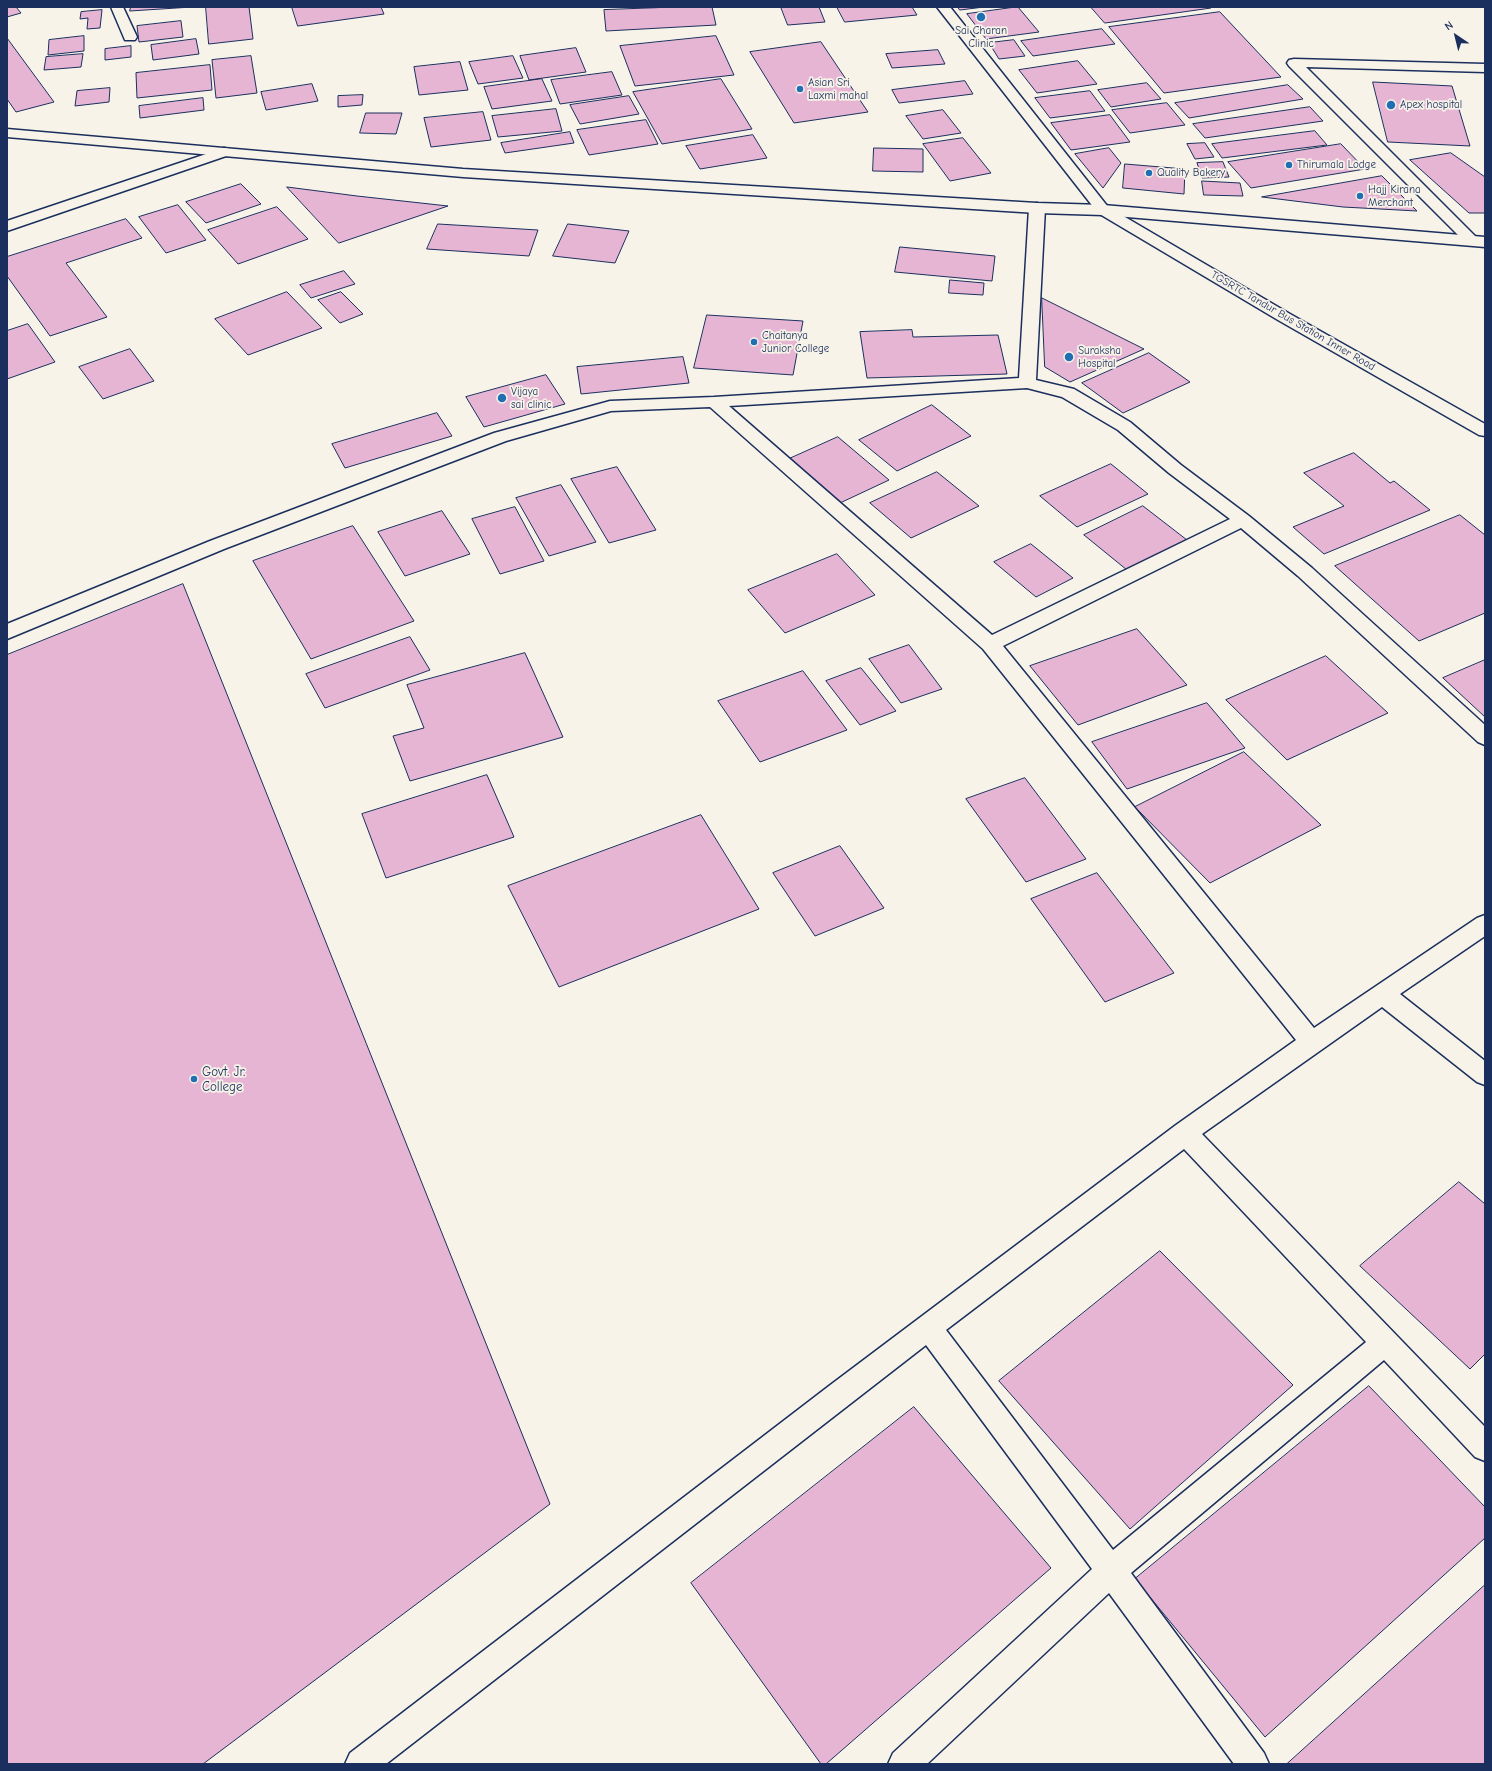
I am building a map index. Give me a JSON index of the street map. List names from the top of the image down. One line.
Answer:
{"streets":{"main road":["TGSRTC Tandur Bus Station Inner Road"]},"places":["Sai Charan Clinic","Asian Sri Laxmi mahal","Apex hospital","Thirumala Lodge","Quality Bakery","Hajj Kirana Merchant","Chaitanya Junior College","Suraksha Hospital","Vijaya sai clinic","Govt. Jr. College"],"north":"top left"}
